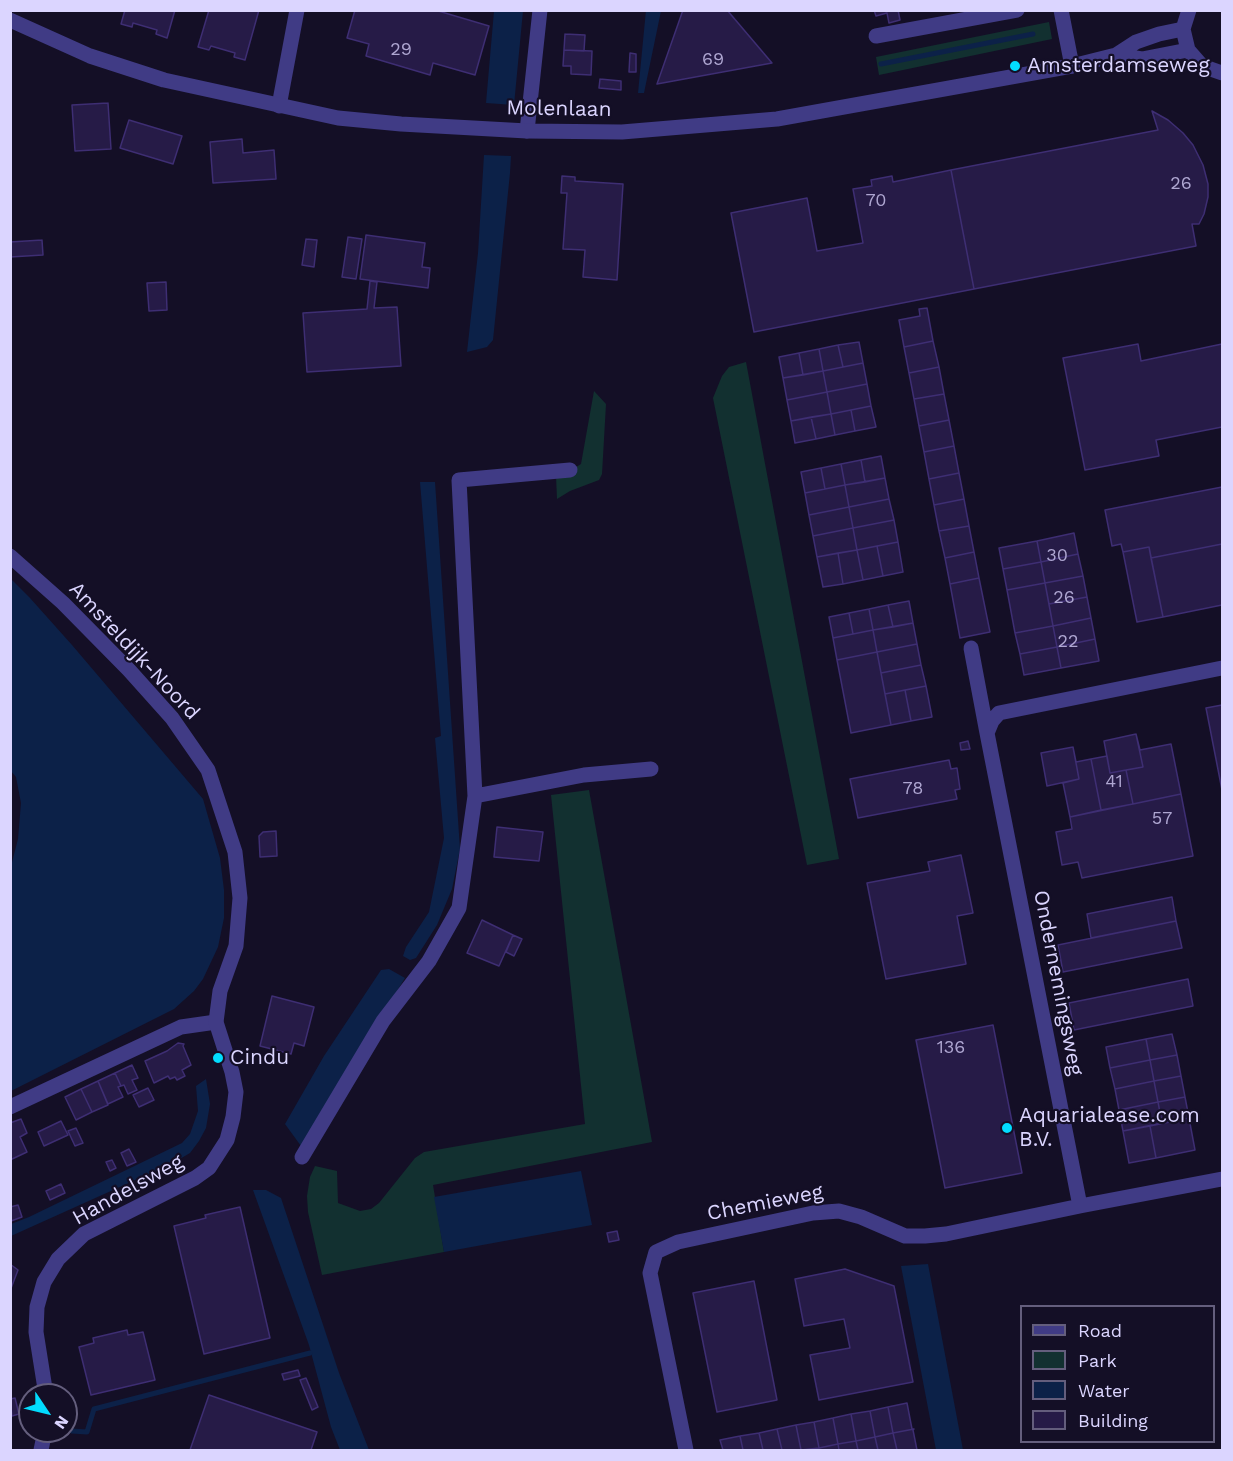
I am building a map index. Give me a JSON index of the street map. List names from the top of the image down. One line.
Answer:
{"streets":{"street":["Molenlaan","Amsteldijk-Noord","Ondernemingsweg","Handelsweg","Chemieweg"]},"crossings":[["Amsteldijk-Noord","Handelsweg"],["Ondernemingsweg","Chemieweg"]],"places":["Amsterdamseweg","Cindu","Aquarialease.com B.V."],"house_numbers":["29","69","26","70","30","26","22","41","78","57","136"],"legend":["Road","Park","Water","Building"],"north":"bottom right"}
